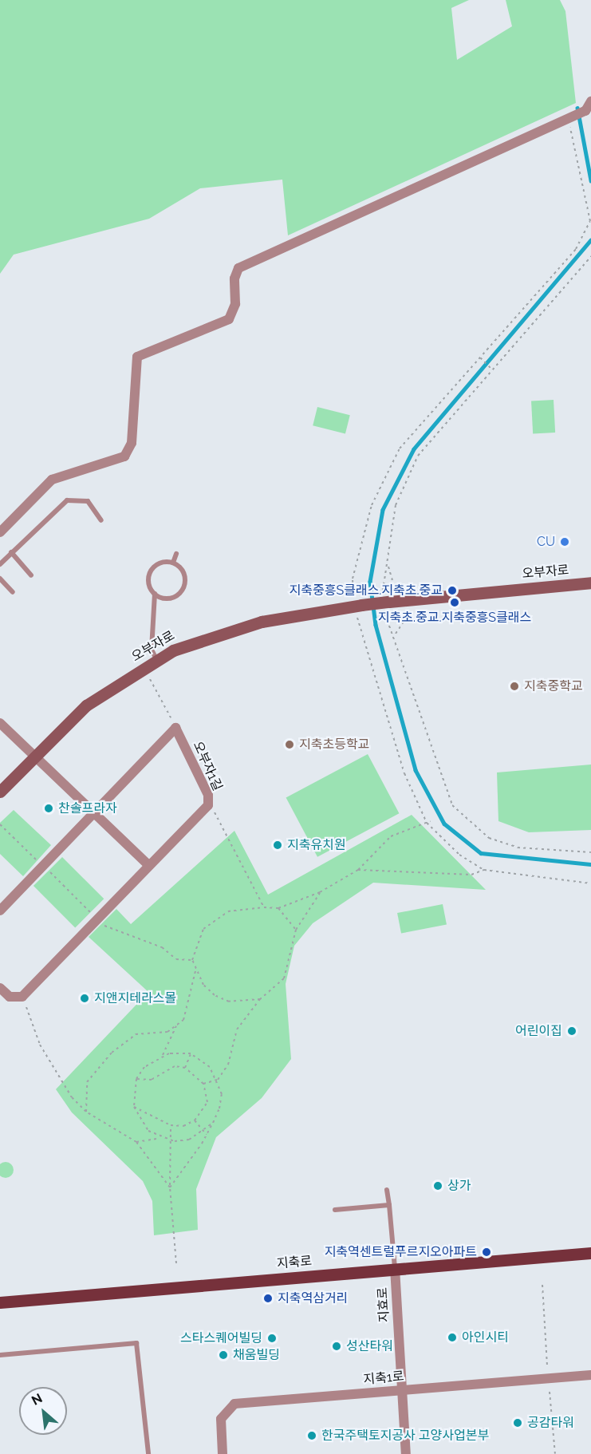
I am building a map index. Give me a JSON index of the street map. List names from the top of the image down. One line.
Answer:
{"streets":{"main road":["오부자로","지축로"],"street":["오부자1길","지효로","지축1로"]},"crossings":[["지축로","지효로"],["지효로","지축1로"]],"places":["CU","지축중흥S클래스.지축초.중교","지축초.중교.지축중흥S클래스","지축중학교","지축초등학교","찬솔프라자","지축유치원","지앤지테라스몰","어린이집","상가","지축역센트럴푸르지오아파트","지축역삼거리","아인시티","스타스퀘어빌딩","성산타워","채움빌딩","공감타워","한국주택토지공사 고양사업본부"],"north":"top left"}
